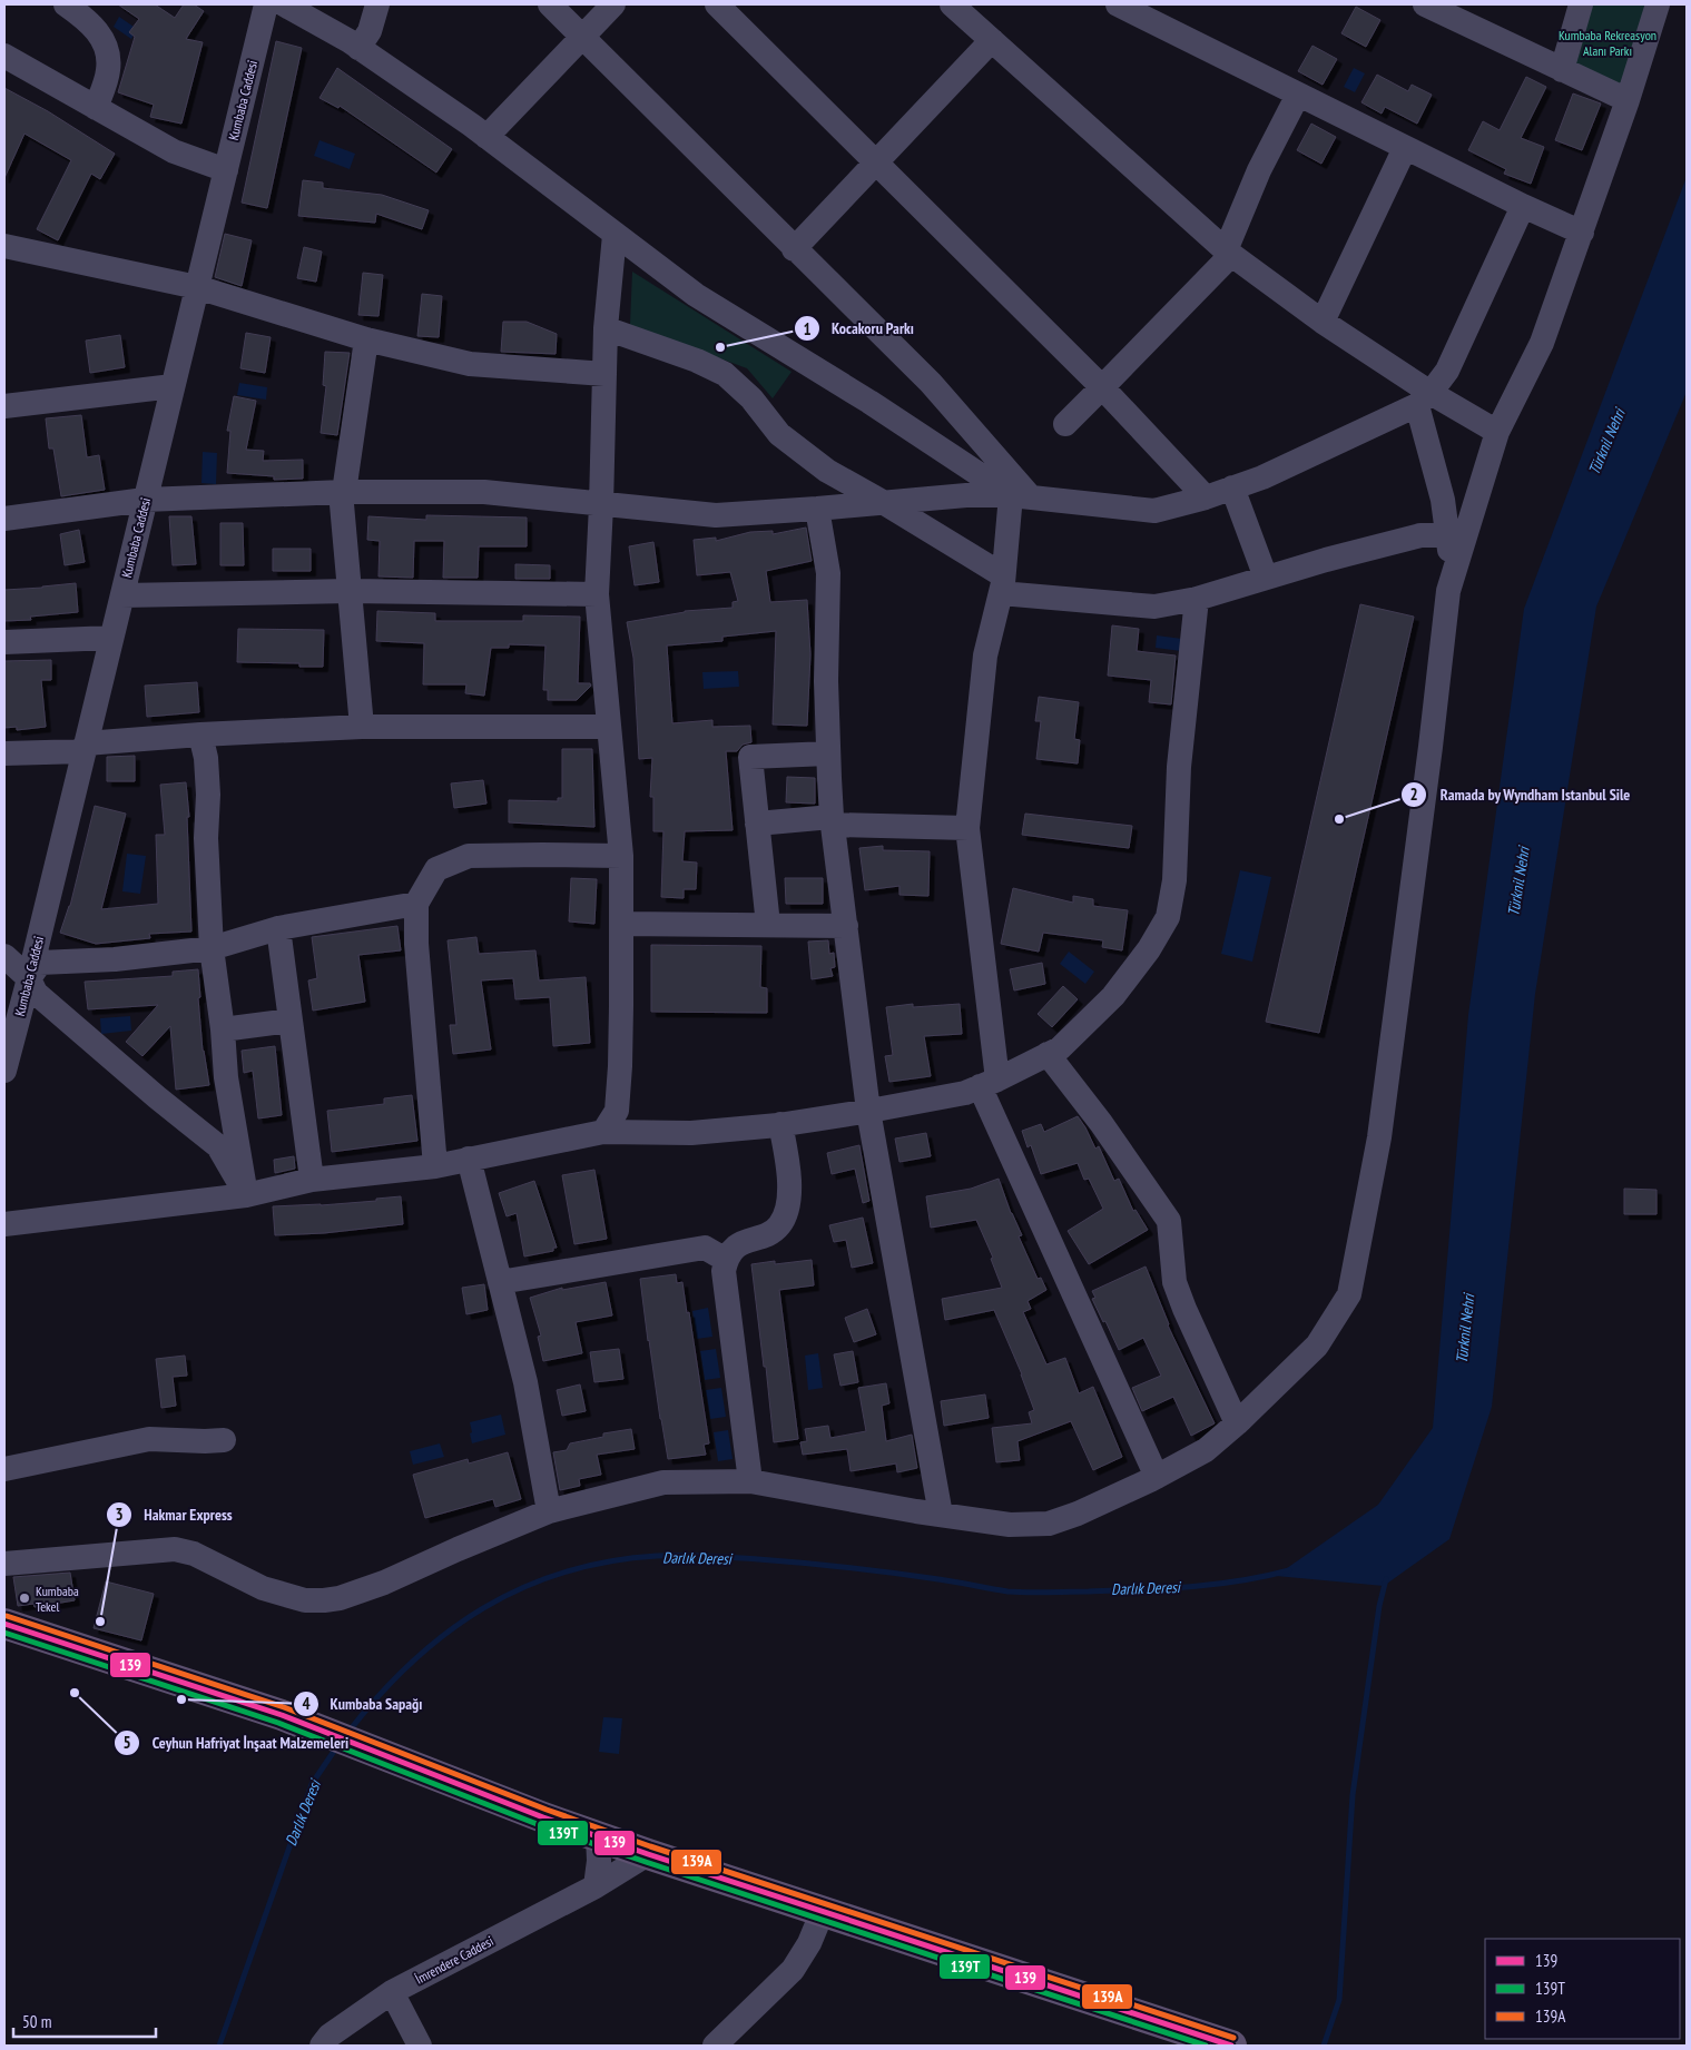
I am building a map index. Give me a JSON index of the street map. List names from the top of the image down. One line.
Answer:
{"streets":{"street":["Kumbaba Caddesi","İmrendere Caddesi"]},"water":["Türknil Nehri","Darlık Deresi"],"parks":["Kumbaba Rekreasyon Alanı Parkı"],"places":["Kocakoru Parkı","Ramada by Wyndham Istanbul Sile","Kumbaba Tekel","Hakmar Express","Ceyhun Hafriyat İnşaat Malzemeleri","Kumbaba Sapağı"],"lines":["transit line 139A","transit line 139","transit line 139T"],"legend":["139","139T","139A"],"scale_bar":"50 m"}
